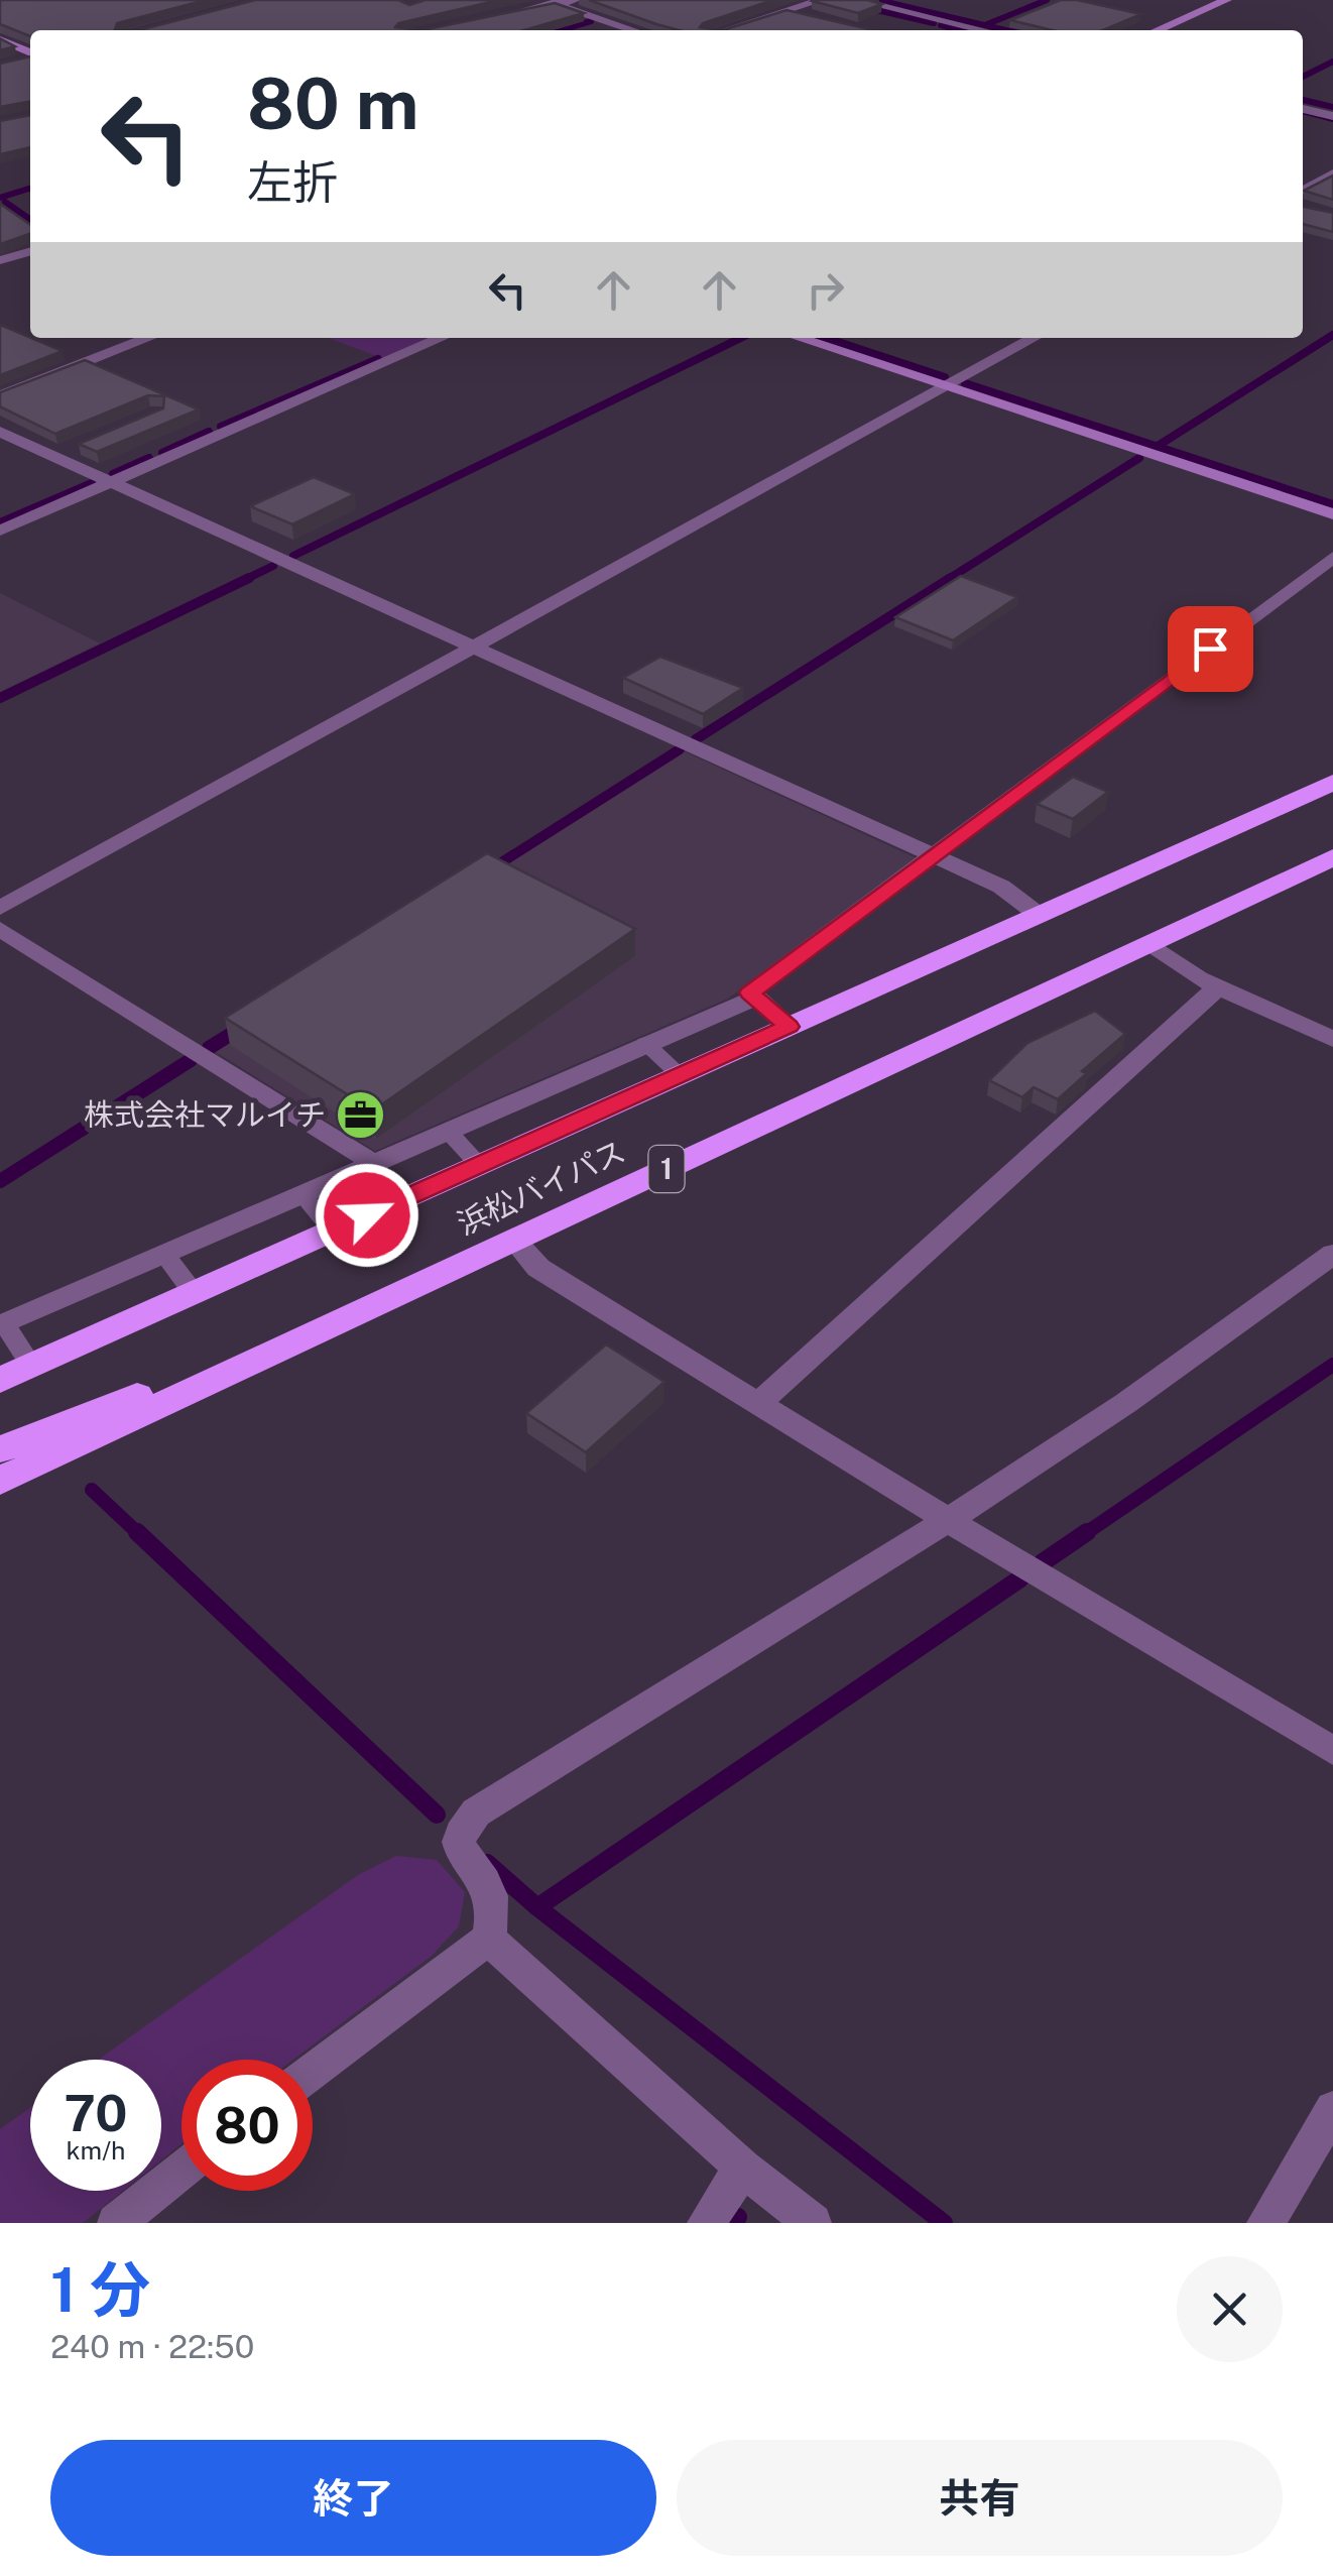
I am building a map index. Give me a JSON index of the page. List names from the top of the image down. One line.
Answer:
{"streets":{"highway":["1","浜松バイパス"]},"places":{"office":["株式会社マルイチ"]},"page":{"turn":["80 m","左折"],"speed":"70 km/h","limit":"80","heading":["1 分","240 m · 22:50"],"buttons":["終了","共有"]}}
